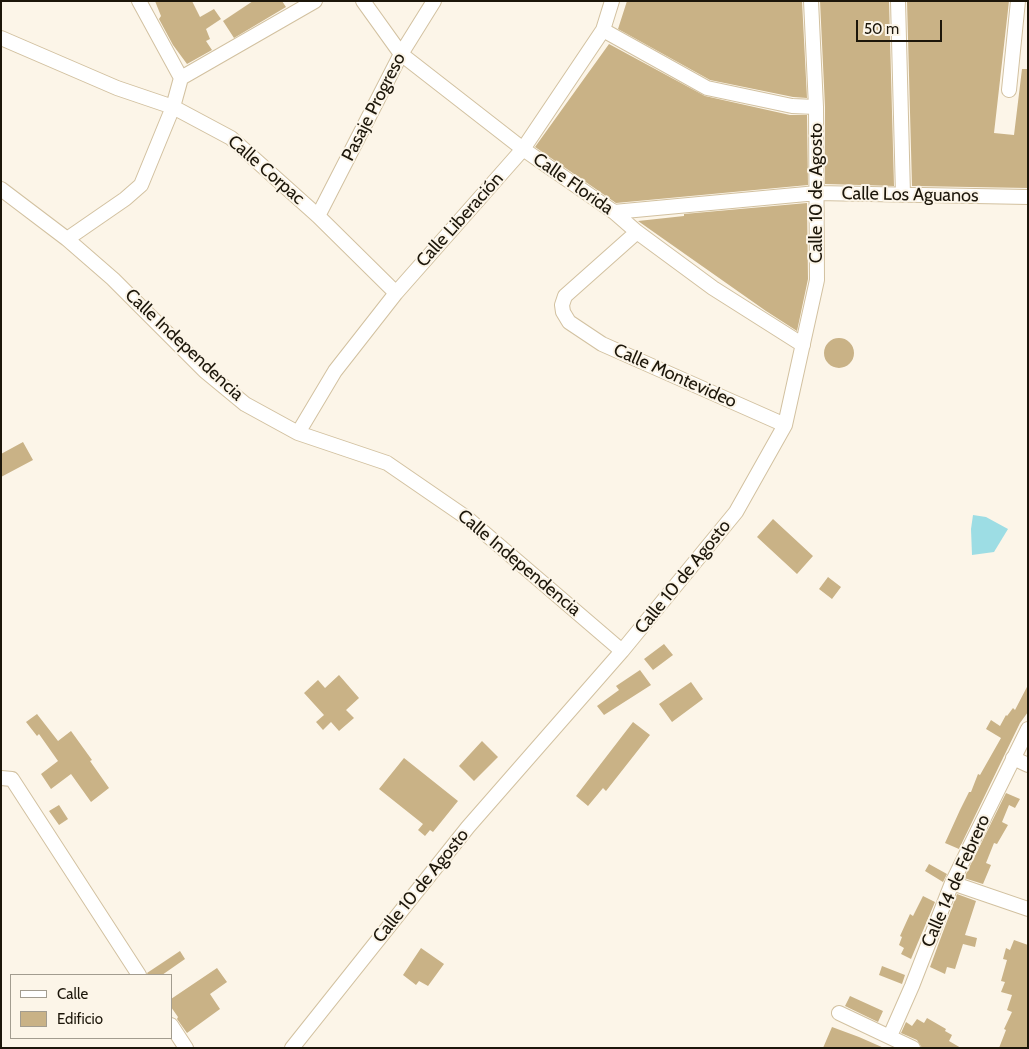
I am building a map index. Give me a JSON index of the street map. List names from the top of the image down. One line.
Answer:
{"streets":{"street":["Pasaje Progreso","Calle Corpac","Calle Florida","Calle 10 de Agosto","Calle Los Aguanos","Calle Liberación","Calle Independencia","Calle Montevideo","Calle 14 de Febrero"]},"crossings":[["Pasaje Progreso","Calle Corpac"],["Pasaje Progreso","Calle Florida"],["Calle Corpac","Calle Liberación"],["Calle Florida","Calle 10 de Agosto"],["Calle Florida","Calle Los Aguanos"],["Calle Florida","Calle Liberación"],["Calle Florida","Calle Montevideo"],["Calle 10 de Agosto","Calle Los Aguanos"],["Calle 10 de Agosto","Calle Independencia"],["Calle 10 de Agosto","Calle Montevideo"],["Calle Liberación","Calle Independencia"]],"legend":["Calle","Edificio"],"scale_bar":"50 m"}
